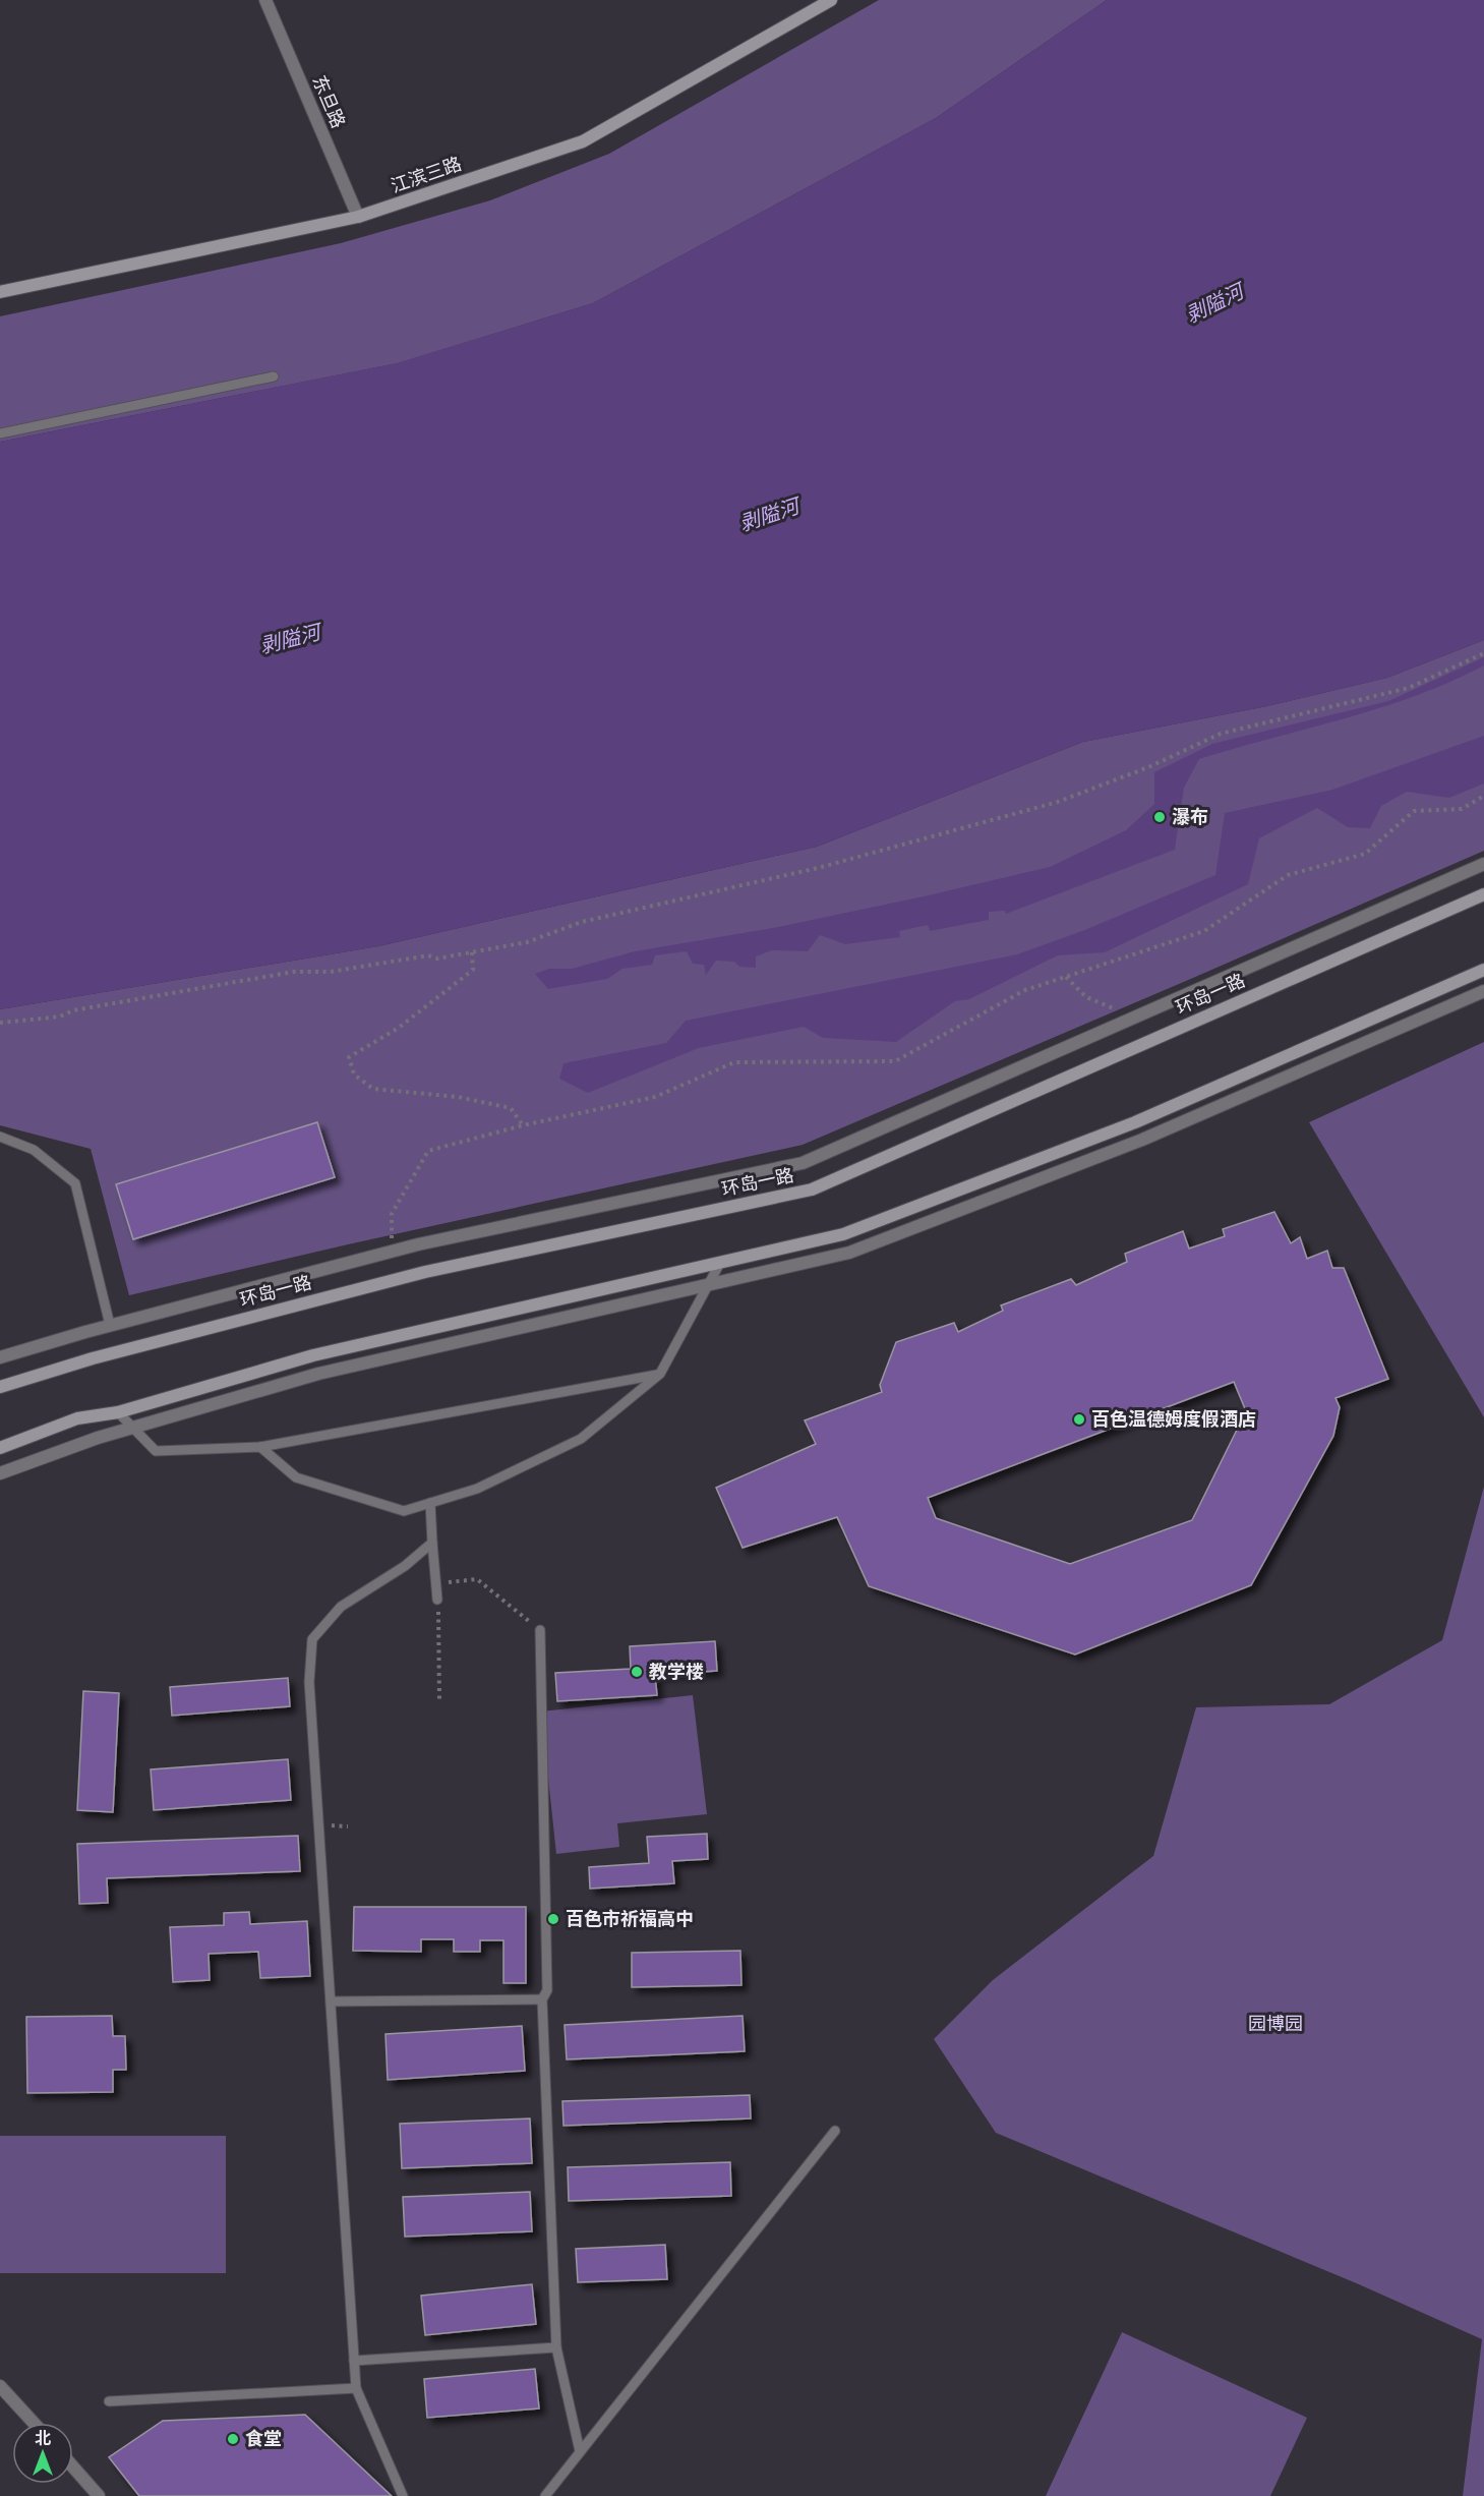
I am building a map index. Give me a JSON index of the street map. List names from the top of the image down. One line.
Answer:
{"streets":{"main road":["江滨三路","环岛一路"],"street":["东旦路"]},"crossings":[["东旦路","江滨三路"]],"water":["剥隘河"],"parks":["园博园"],"places":["瀑布","百色温德姆度假酒店","教学楼","百色市祈福高中","食堂"],"north":"top"}
